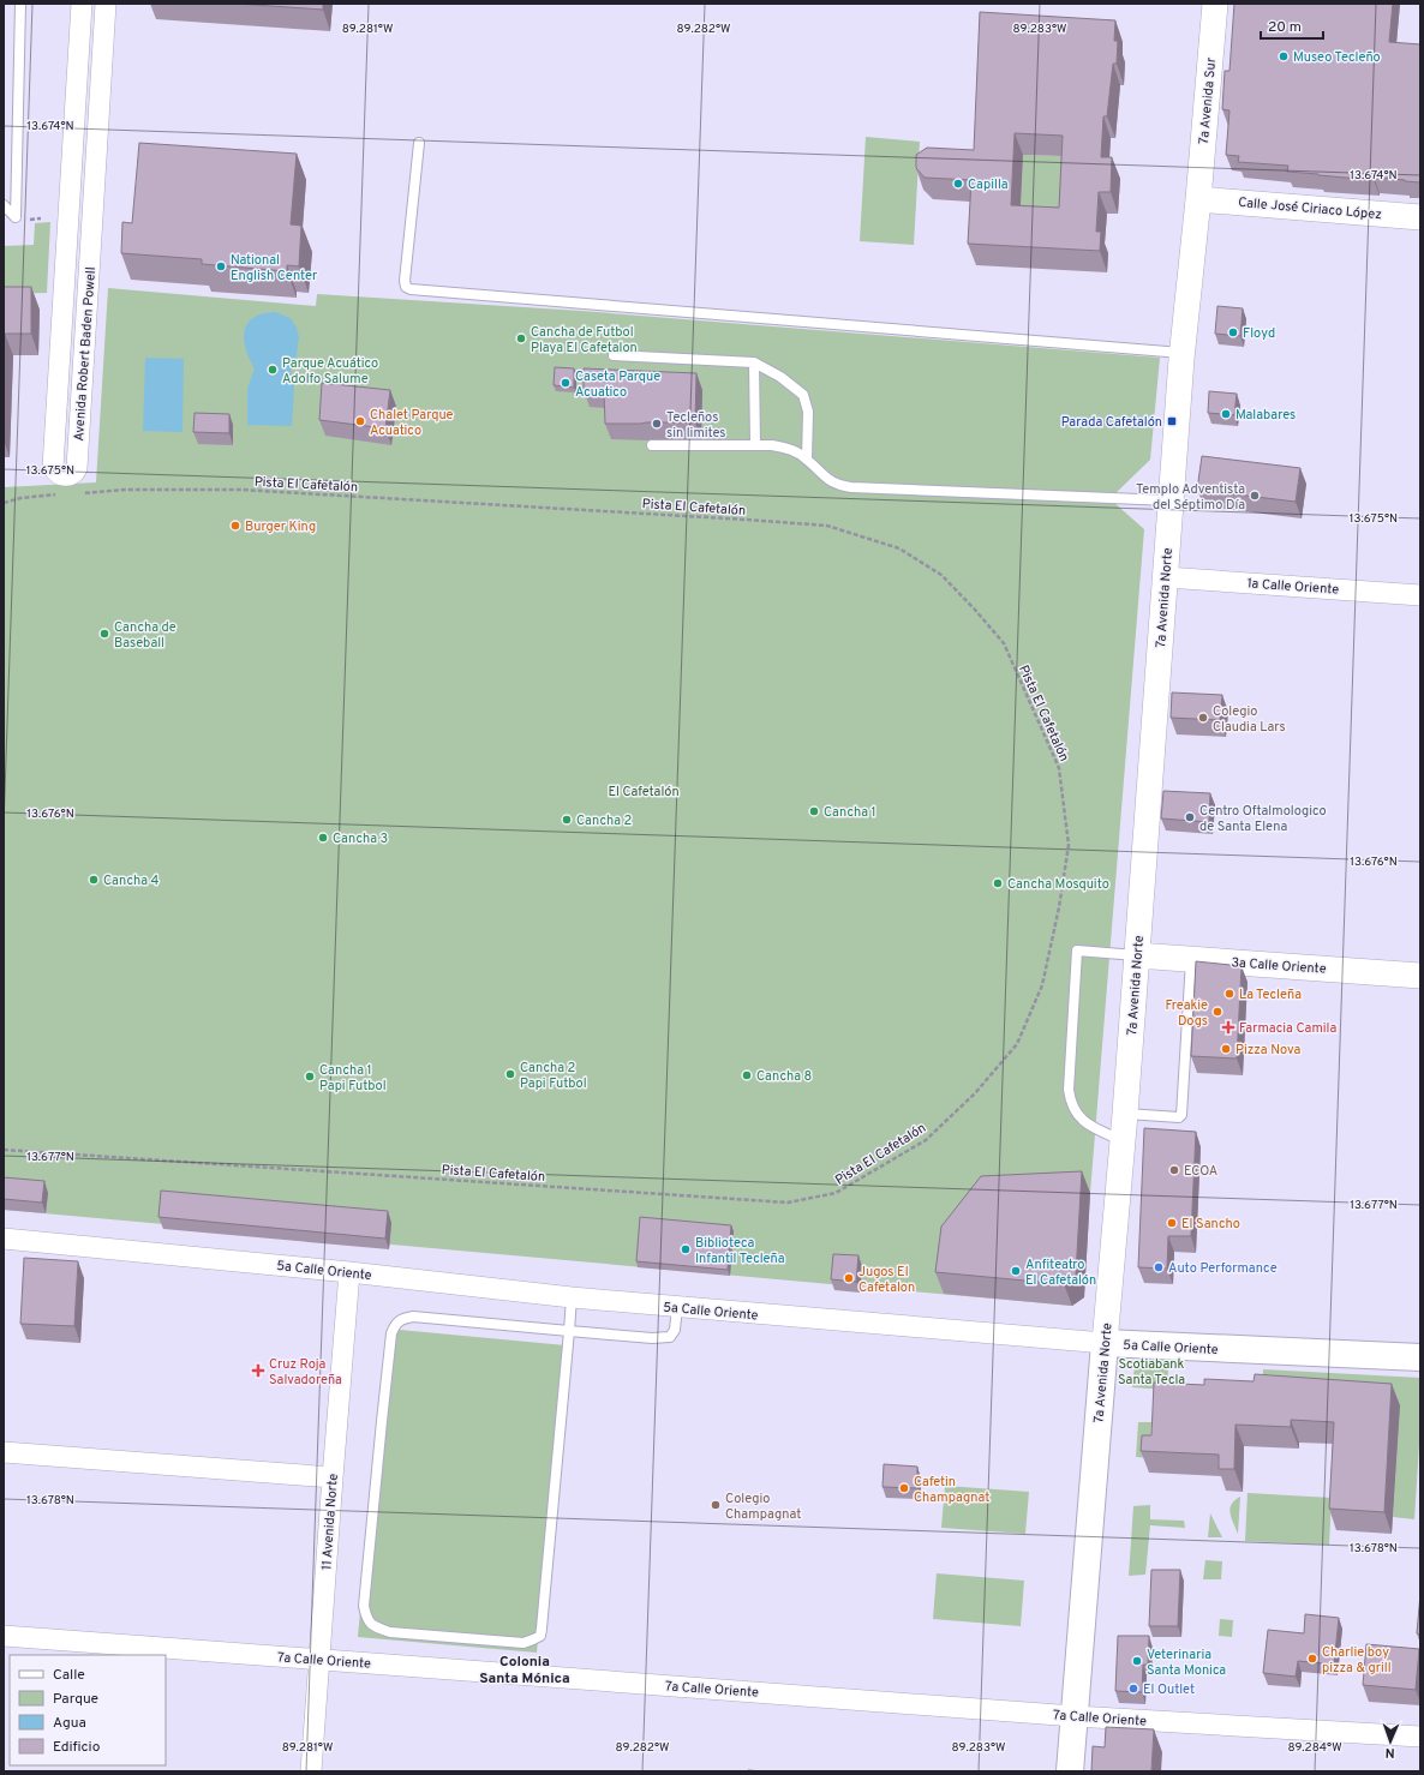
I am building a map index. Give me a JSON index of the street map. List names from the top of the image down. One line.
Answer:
{"streets":{"main road":["7a Avenida Norte","5a Calle Oriente"],"street":["7a Avenida Sur","Calle José Ciriaco López","Avenida Robert Baden Powell","1a Calle Oriente","3a Calle Oriente","11 Avenida Norte","7a Calle Oriente"],"path":["Pista El Cafetalón"]},"crossings":[["7a Avenida Sur","Calle José Ciriaco López"],["7a Avenida Sur","7a Avenida Norte"],["Calle José Ciriaco López","7a Avenida Norte"],["1a Calle Oriente","7a Avenida Norte"],["7a Avenida Norte","3a Calle Oriente"],["7a Avenida Norte","5a Calle Oriente"],["7a Avenida Norte","7a Calle Oriente"],["5a Calle Oriente","11 Avenida Norte"],["11 Avenida Norte","7a Calle Oriente"]],"districts":["Colonia Santa Mónica"],"parks":["El Cafetalón","Scotiabank Santa Tecla"],"places":{"other":["Museo Tecleño","Capilla","National English Center","Floyd","Cancha de Futbol Playa El Cafetalon","Parque Acuático Adolfo Salume","Caseta Parque Acuatico","Malabares","Chalet Parque Acuatico","Tecleños sin limites","Templo Adventista del Séptimo Día","Burger King","Cancha de Baseball","Colegio Claudia Lars","Cancha 1","Centro Oftalmologico de Santa Elena","Cancha 2","Cancha 3","Cancha 4","Cancha Mosquito","La Tecleña","Freakie Dogs","Pizza Nova","Cancha 2 Papi Futbol","Cancha 8","Cancha 1 Papi Futbol","ECOA","El Sancho","Biblioteca Infantil Tecleña","Auto Performance","Anfiteatro El Cafetalón","Jugos El Cafetalon","Cafetin Champagnat","Colegio Champagnat","Charlie boy pizza & grill","Veterinaria Santa Monica","El Outlet"],"transit":["Parada Cafetalón"],"health":["Farmacia Camila","Cruz Roja Salvadoreña"]},"legend":["Calle","Parque","Agua","Edificio"],"scale_bar":"20 m","north":"bottom","coordinates":["89.281°W","89.282°W","89.283°W","13.674°N","13.675°N","13.676°N","13.677°N","13.678°N","89.284°W"]}
